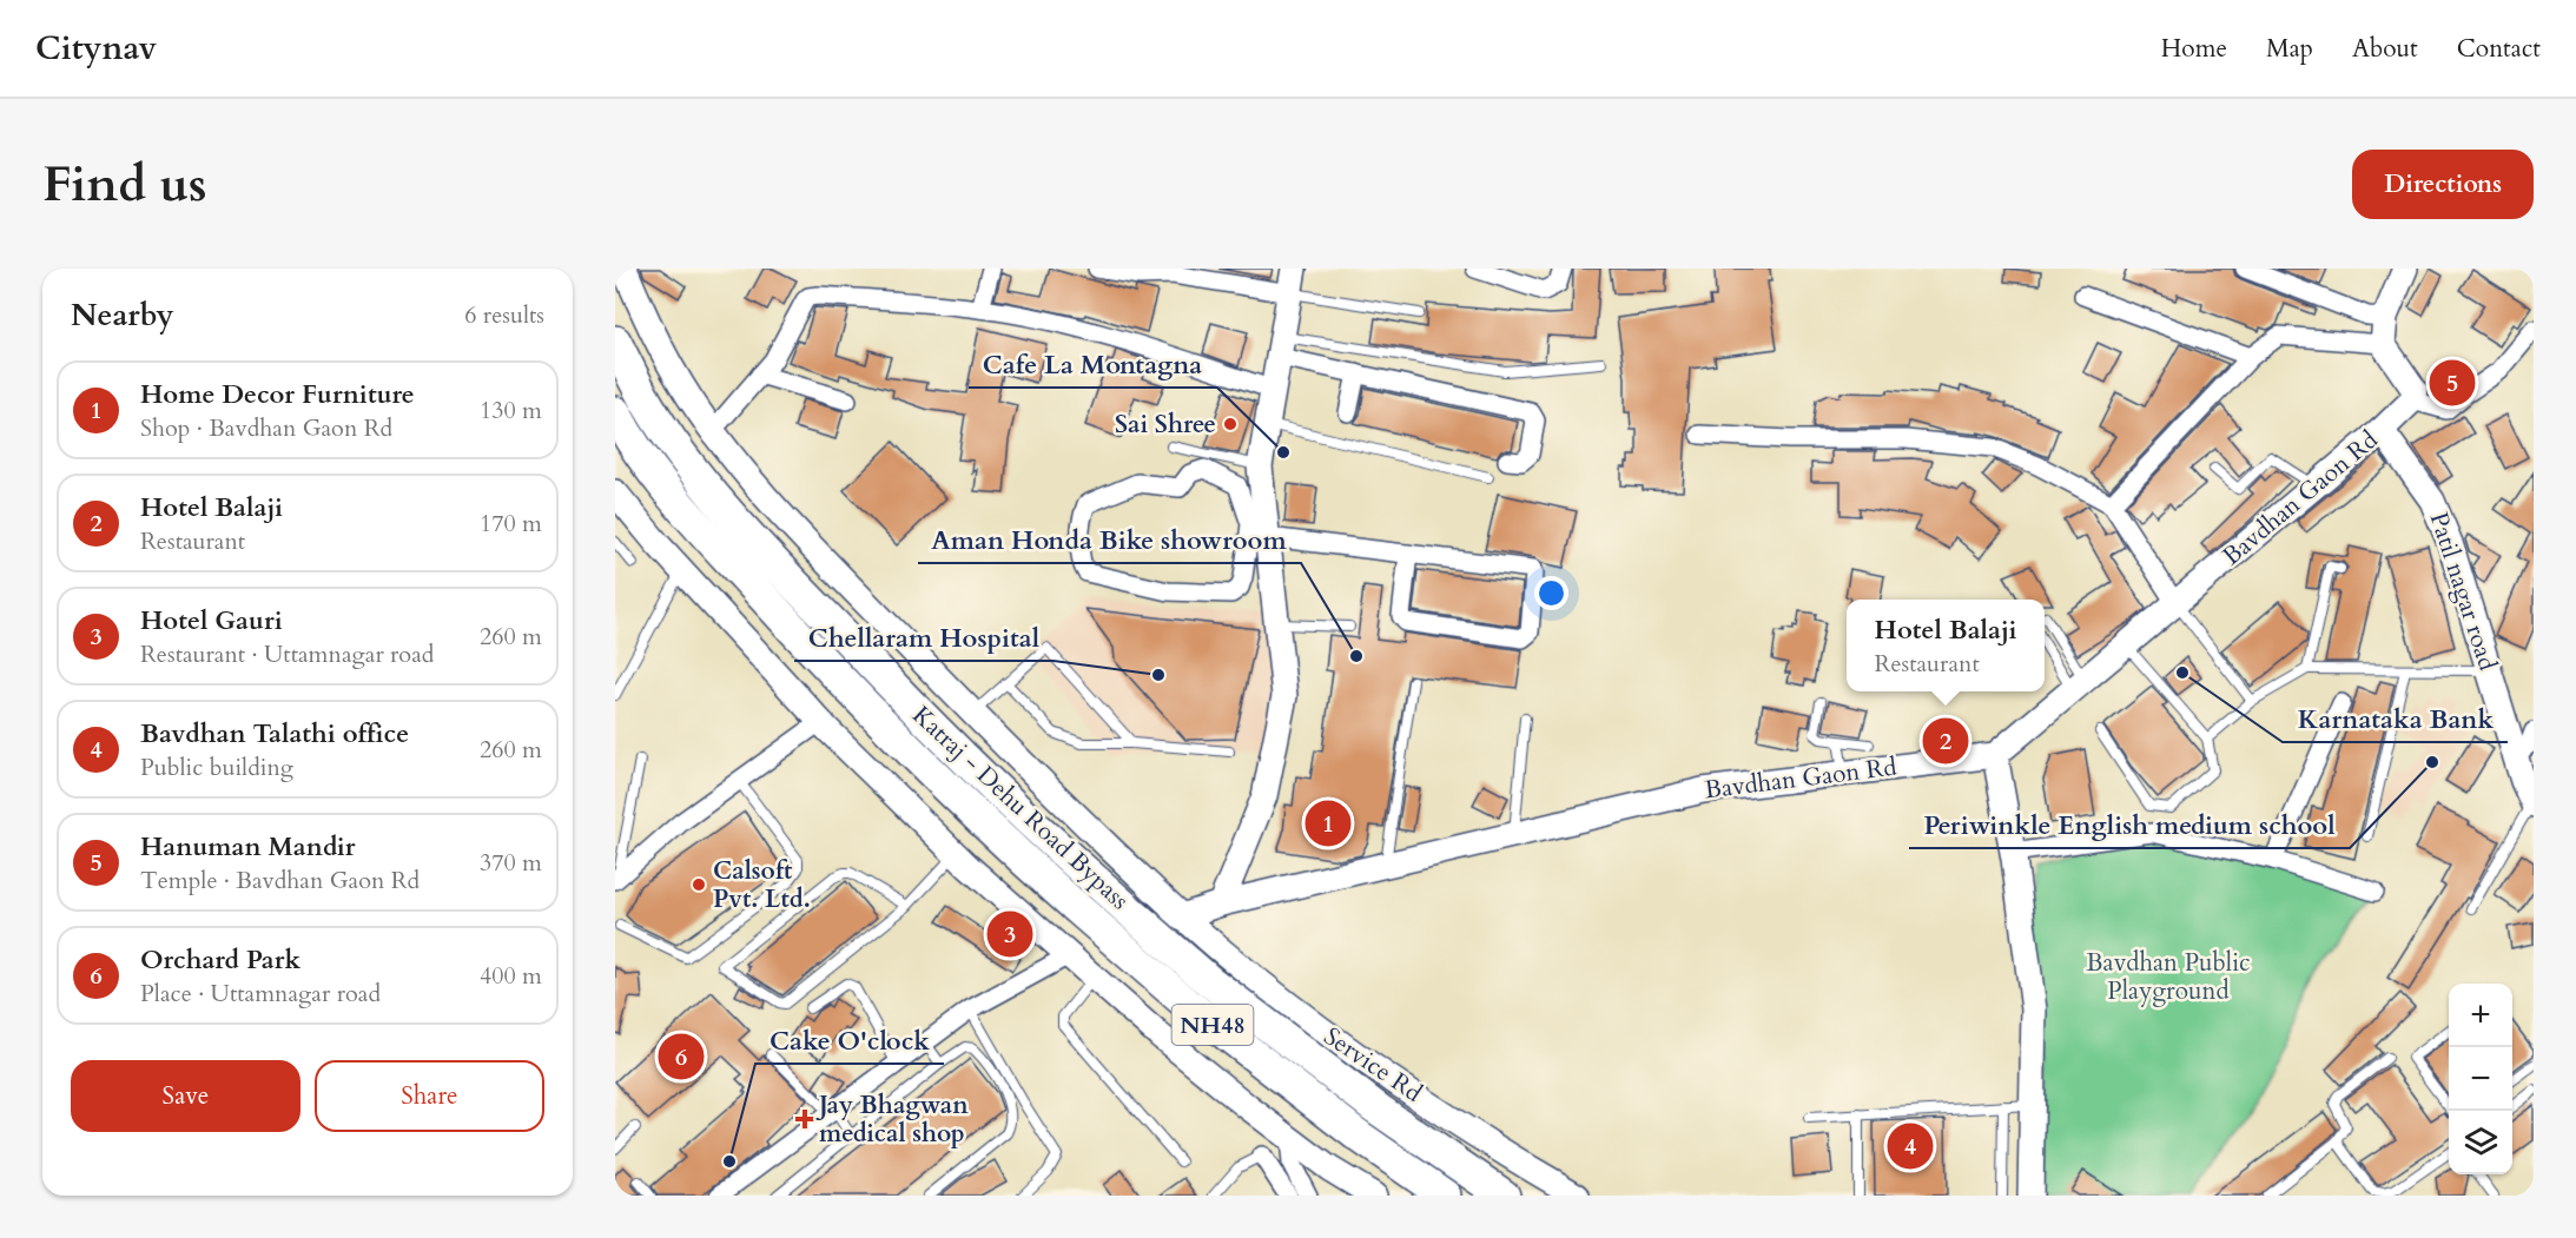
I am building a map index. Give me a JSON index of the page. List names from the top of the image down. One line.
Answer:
{"streets":{"highway":["Katraj - Dehu Road Bypass","NH48"],"street":["Bavdhan Gaon Rd","Patil nagar road","Service Rd"]},"crossings":[["Bavdhan Gaon Rd","Patil nagar road"],["Bavdhan Gaon Rd","Service Rd"]],"parks":["Bavdhan Public Playground"],"places":{"other":["Sai Shree","Cafe La Montagna","Aman Honda Bike showroom","Karnataka Bank","Chellaram Hospital","Periwinkle English medium school","Calsoft Pvt. Ltd.","Cake O'clock"],"health":["Jay Bhagwan medical shop"]},"page":{"header":"Citynav","nav":["Home","Map","About","Contact"],"buttons":["Directions",["Save","Share"]],"title":"Find us","heading":["Nearby","6 results"],"pins":["5","2","1","3","6","4"],"list":[{"mark":"1","name":"Home Decor Furniture","note":"Shop · Bavdhan Gaon Rd","value":"130 m"},{"mark":"2","name":"Hotel Balaji","note":"Restaurant","value":"170 m"},{"mark":"3","name":"Hotel Gauri","note":"Restaurant · Uttamnagar road","value":"260 m"},{"mark":"4","name":"Bavdhan Talathi office","note":"Public building","value":"260 m"},{"mark":"5","name":"Hanuman Mandir","note":"Temple · Bavdhan Gaon Rd","value":"370 m"},{"mark":"6","name":"Orchard Park","note":"Place · Uttamnagar road","value":"400 m"}],"popup":["Hotel Balaji","Restaurant"],"map_buttons":["+","−"]}}
